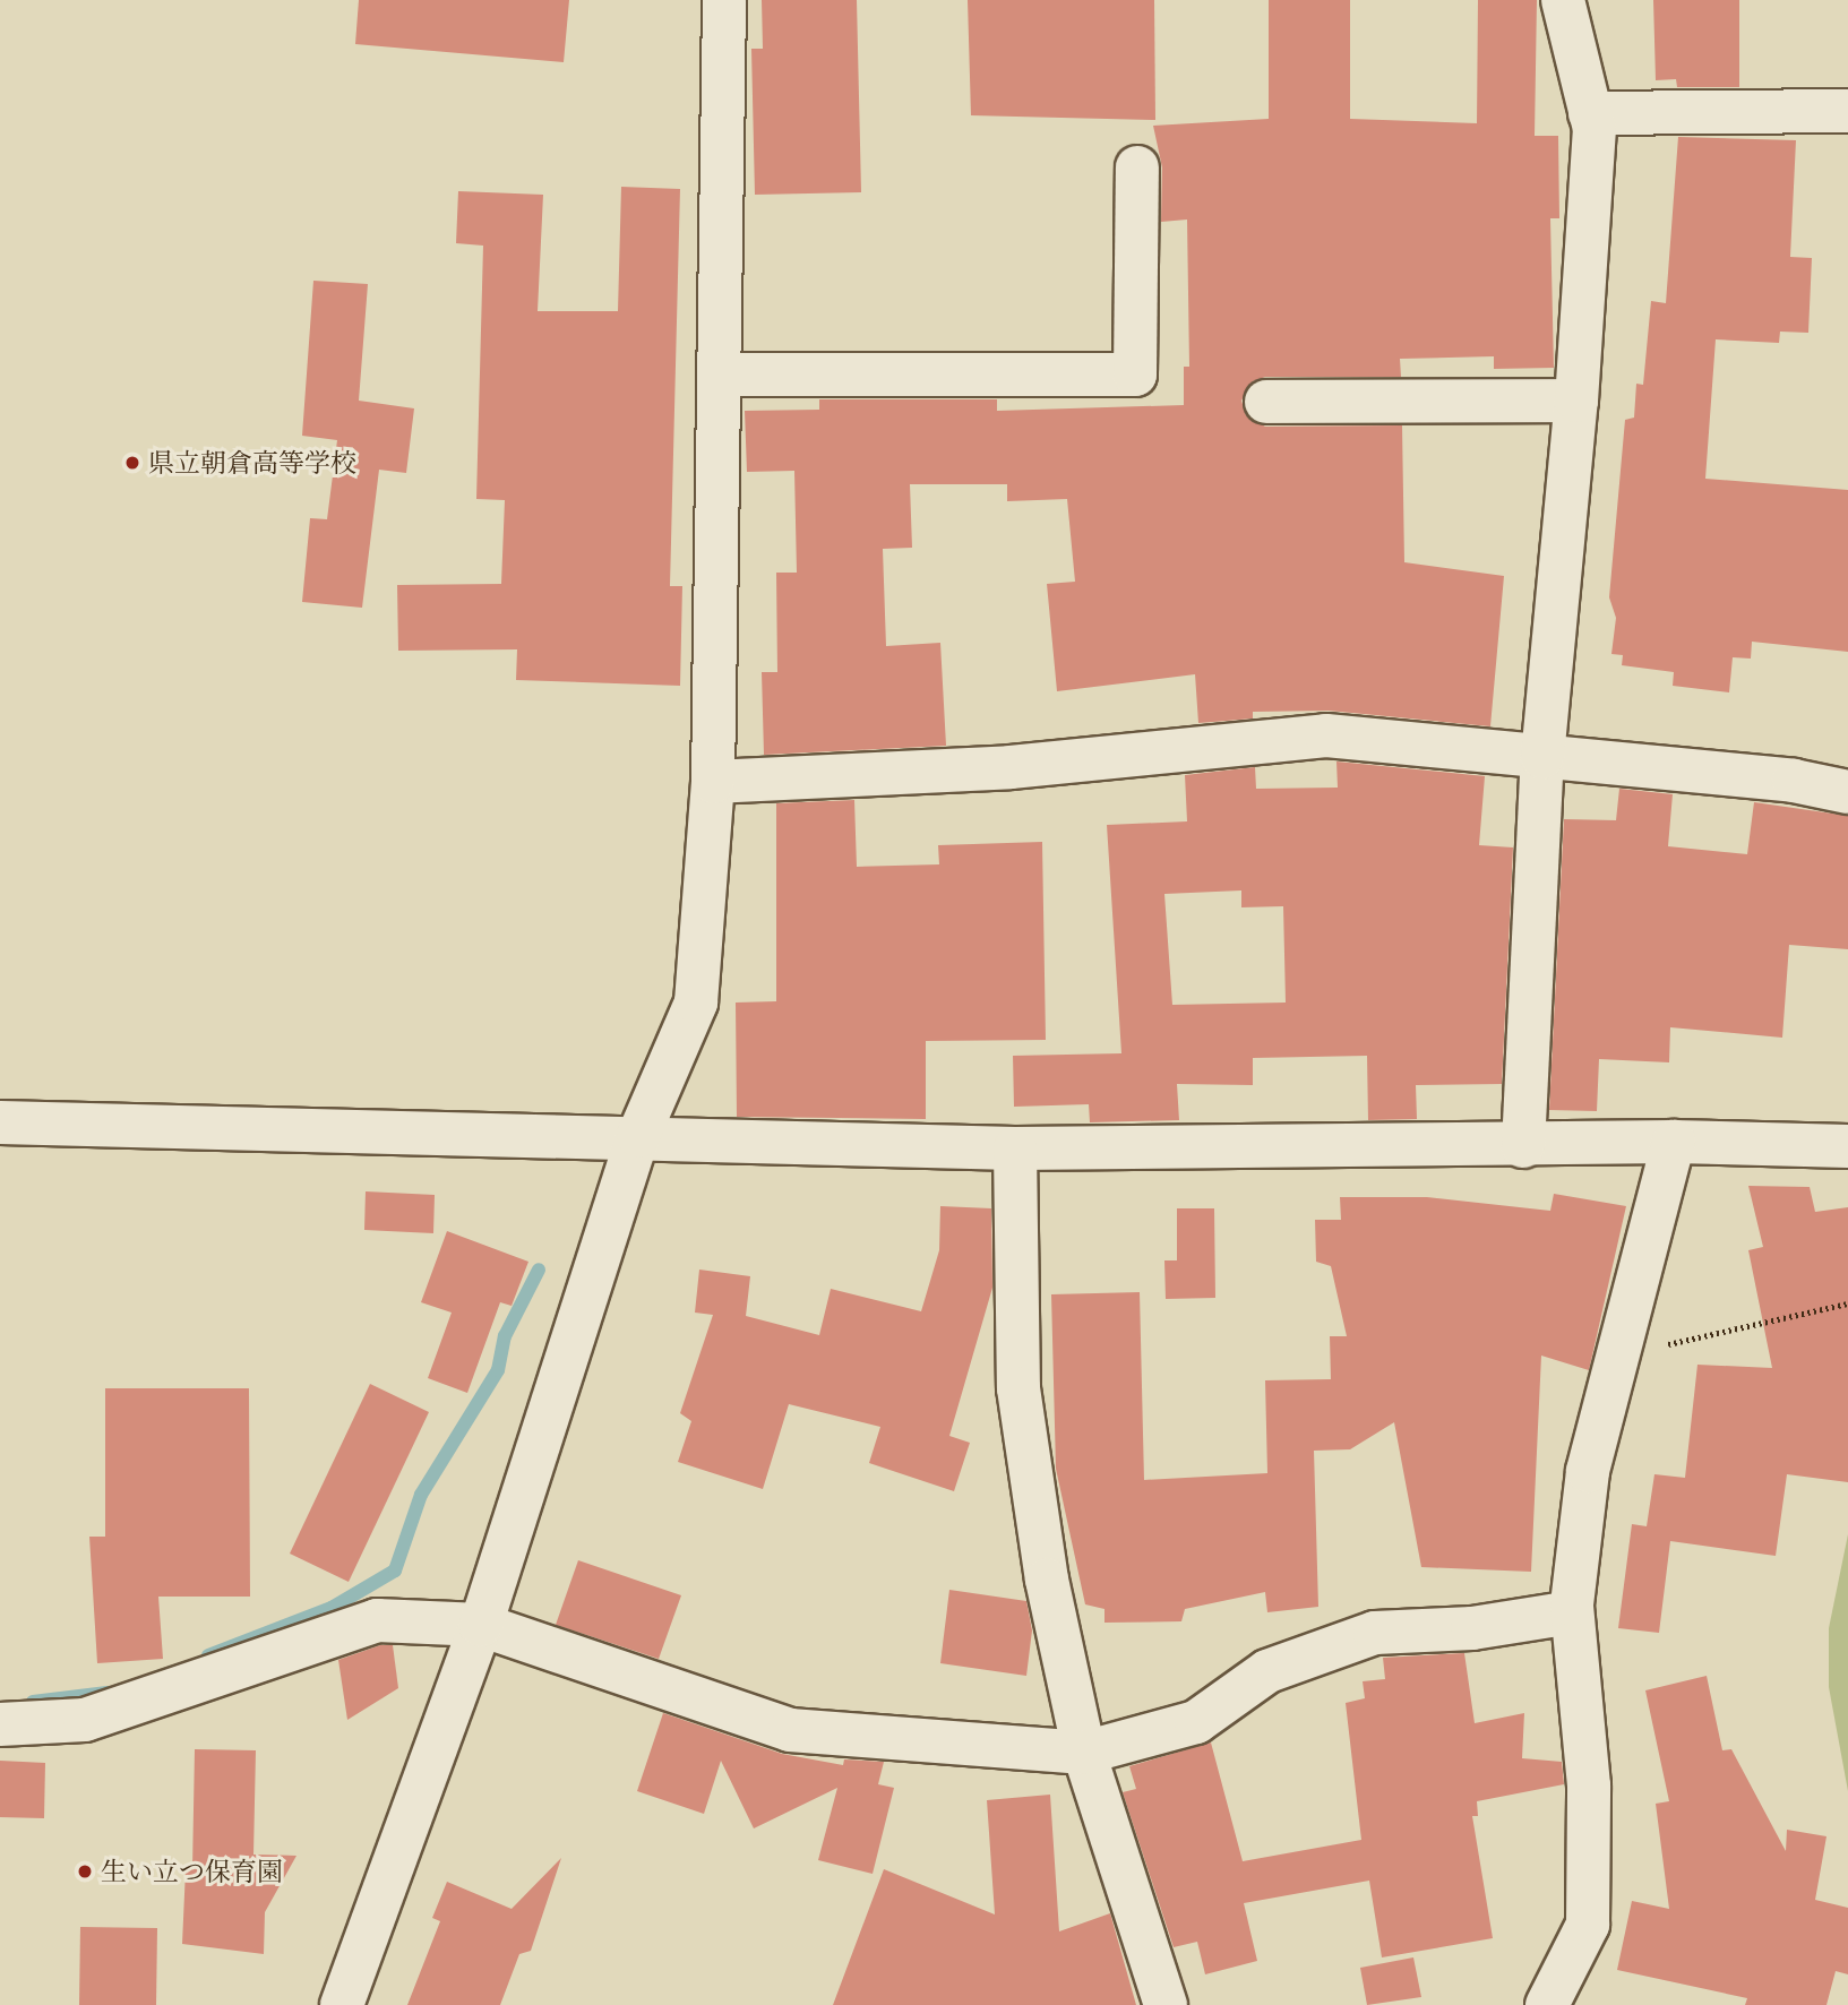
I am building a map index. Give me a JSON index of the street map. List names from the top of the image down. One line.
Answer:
{"places":["県立朝倉高等学校","生い立つ保育園"]}
